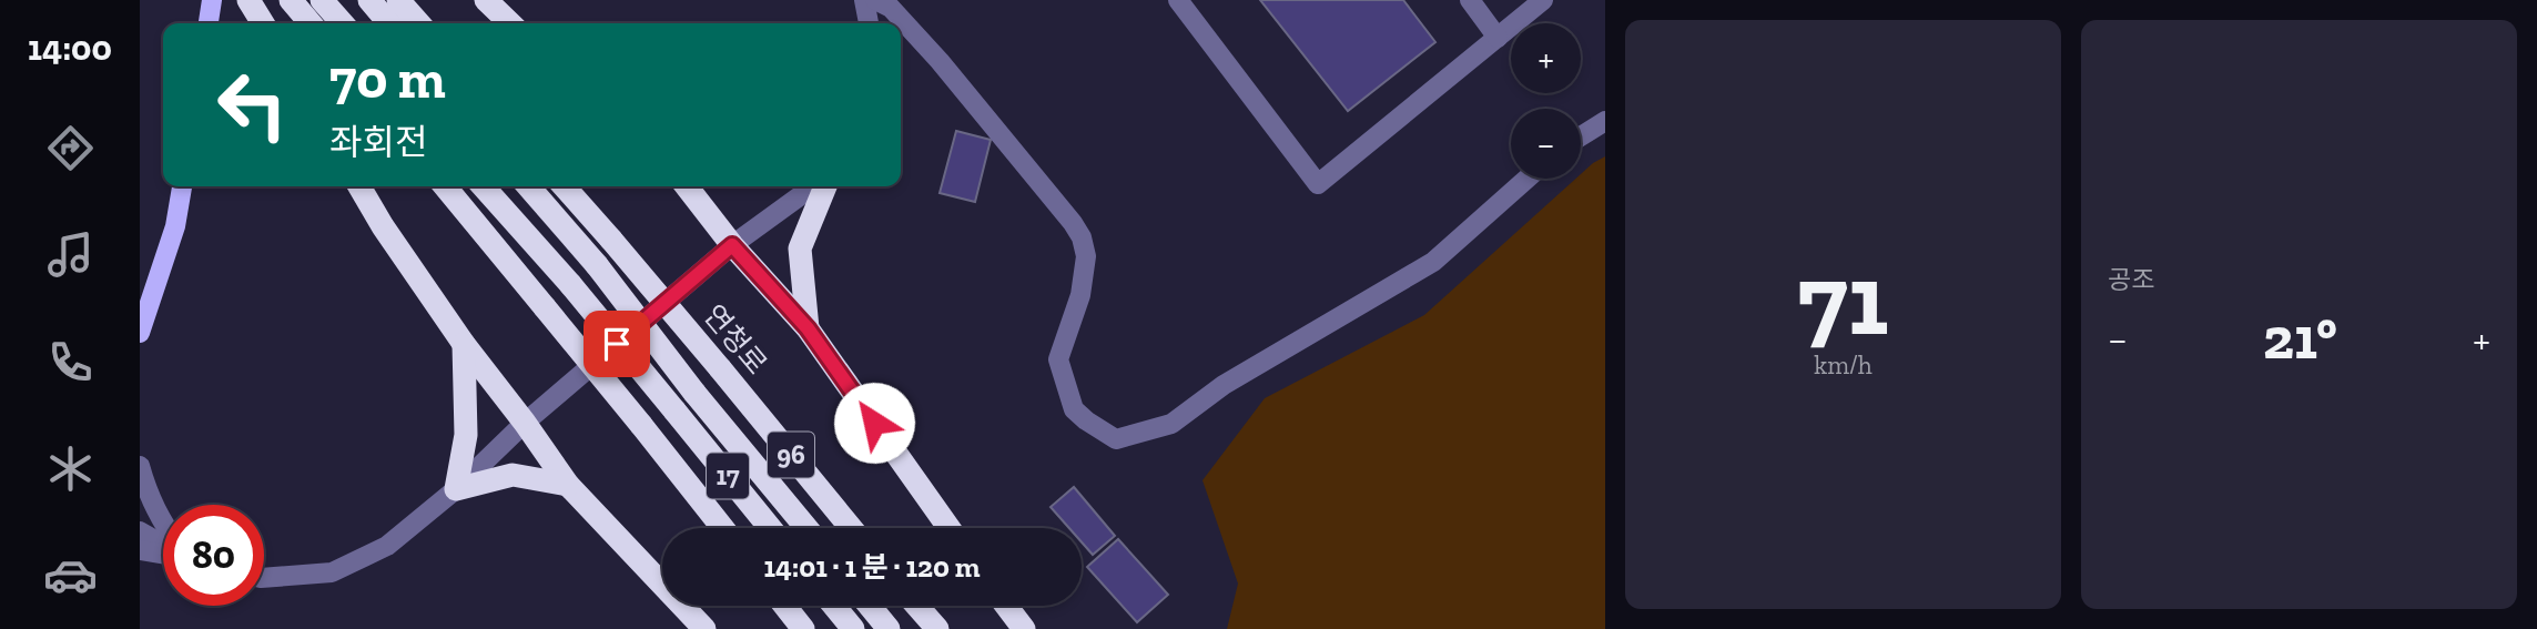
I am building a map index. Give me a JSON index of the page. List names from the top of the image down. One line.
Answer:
{"streets":{"highway":["연청로","96","17"]},"page":{"tabs":"14:00","tile":[["71","km/h"],"공조"],"map_buttons":["+","−"],"turn":["70 m","좌회전"],"heat":["−","21°","+"],"limit":"80","trip":"14:01 · 1 분 · 120 m"}}
